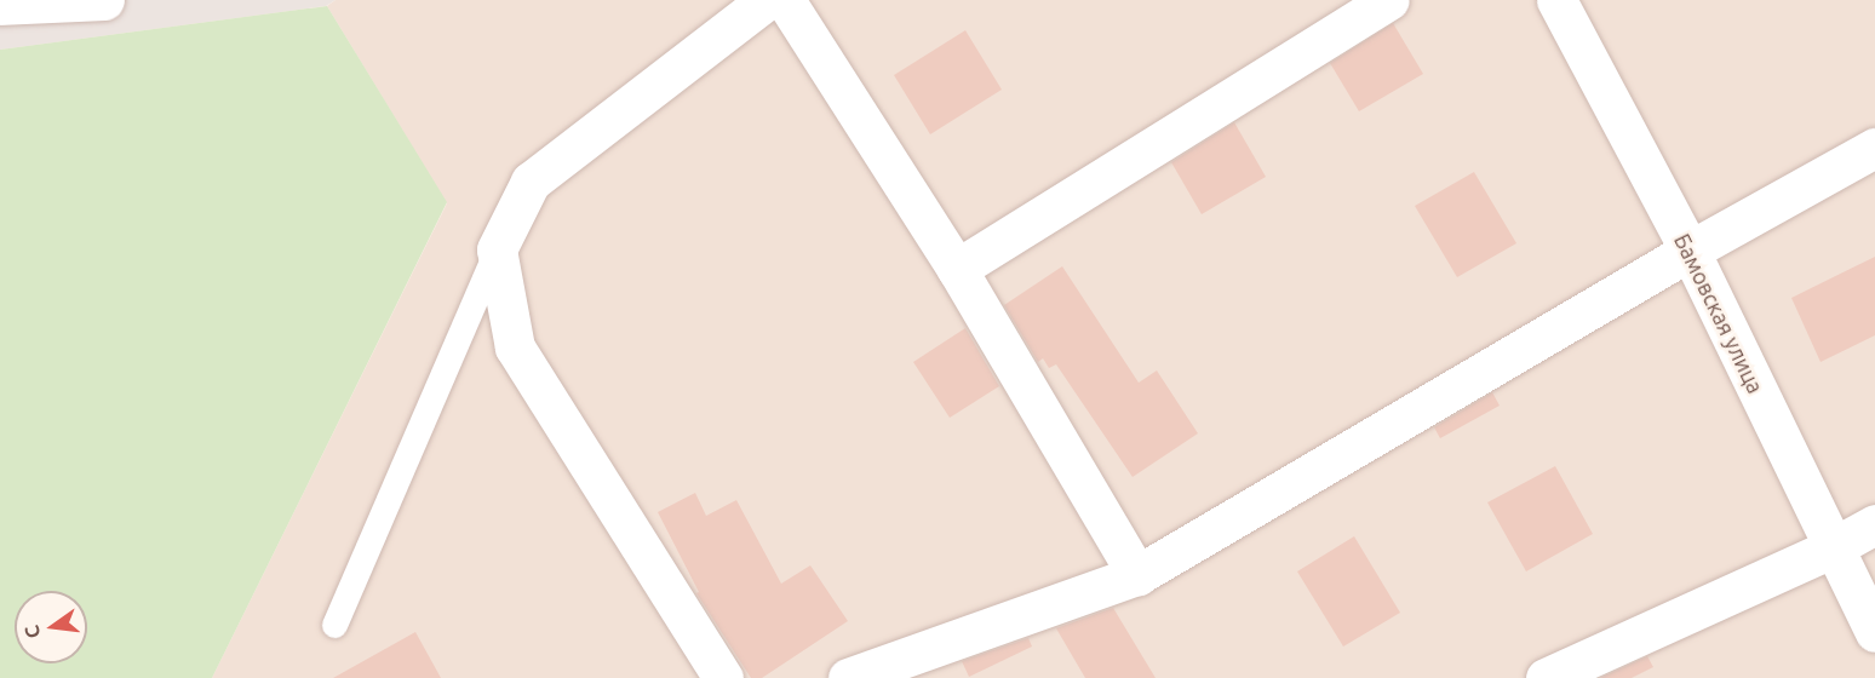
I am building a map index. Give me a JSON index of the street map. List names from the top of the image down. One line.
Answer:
{"streets":{"street":["Бамовская улица"]},"north":"left"}
